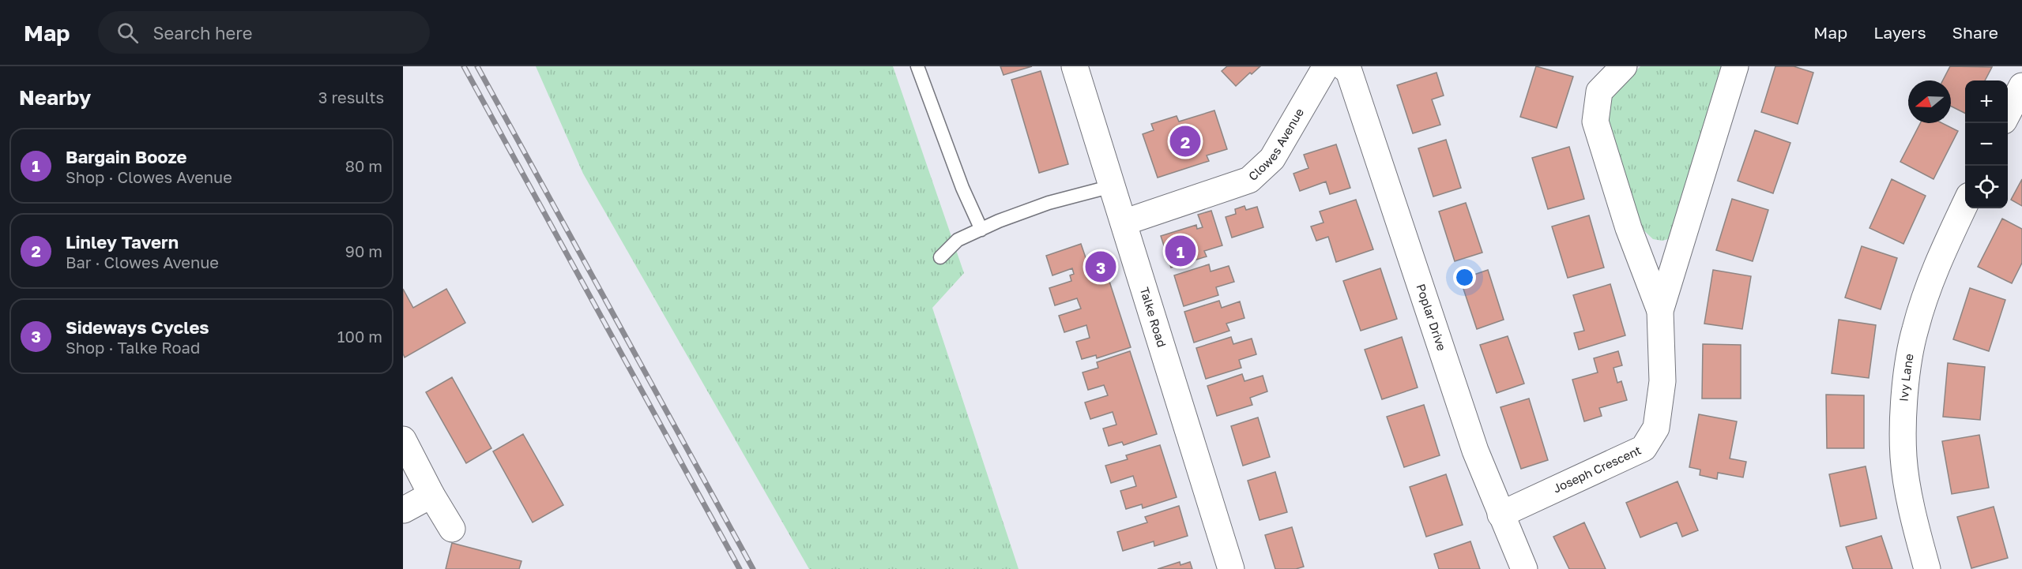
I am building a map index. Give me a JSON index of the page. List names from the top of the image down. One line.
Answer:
{"streets":{"street":["Clowes Avenue","Talke Road","Poplar Drive","Ivy Lane","Joseph Crescent"]},"crossings":[["Clowes Avenue","Talke Road"],["Poplar Drive","Joseph Crescent"]],"north":"left","page":{"header":"Map","search":"Search here","nav":["Map","Layers","Share"],"heading":["Nearby","3 results"],"map_buttons":["+","−"],"pins":["2","1","3"],"list":[{"mark":"1","name":"Bargain Booze","note":"Shop · Clowes Avenue","value":"80 m"},{"mark":"2","name":"Linley Tavern","note":"Bar · Clowes Avenue","value":"90 m"},{"mark":"3","name":"Sideways Cycles","note":"Shop · Talke Road","value":"100 m"}]}}
